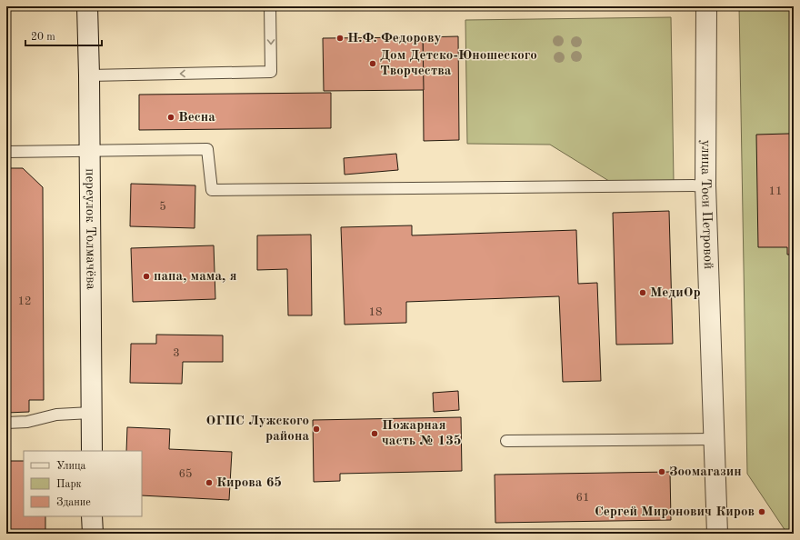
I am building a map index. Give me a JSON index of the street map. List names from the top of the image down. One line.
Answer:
{"streets":{"street":["улица Тоси Петровой","переулок Толмачёва"]},"places":["Н.Ф. Федорову","Дом Детско-Юношеского Творчества","Весна","папа, мама, я","МедиОр","ОГПС Лужского района","Пожарная часть № 135","Зоомагазин","Кирова 65","Сергей Миронович Киров"],"house_numbers":["11","5","12","18","3","65","61"],"legend":["Улица","Парк","Здание"],"scale_bar":"20 m"}
